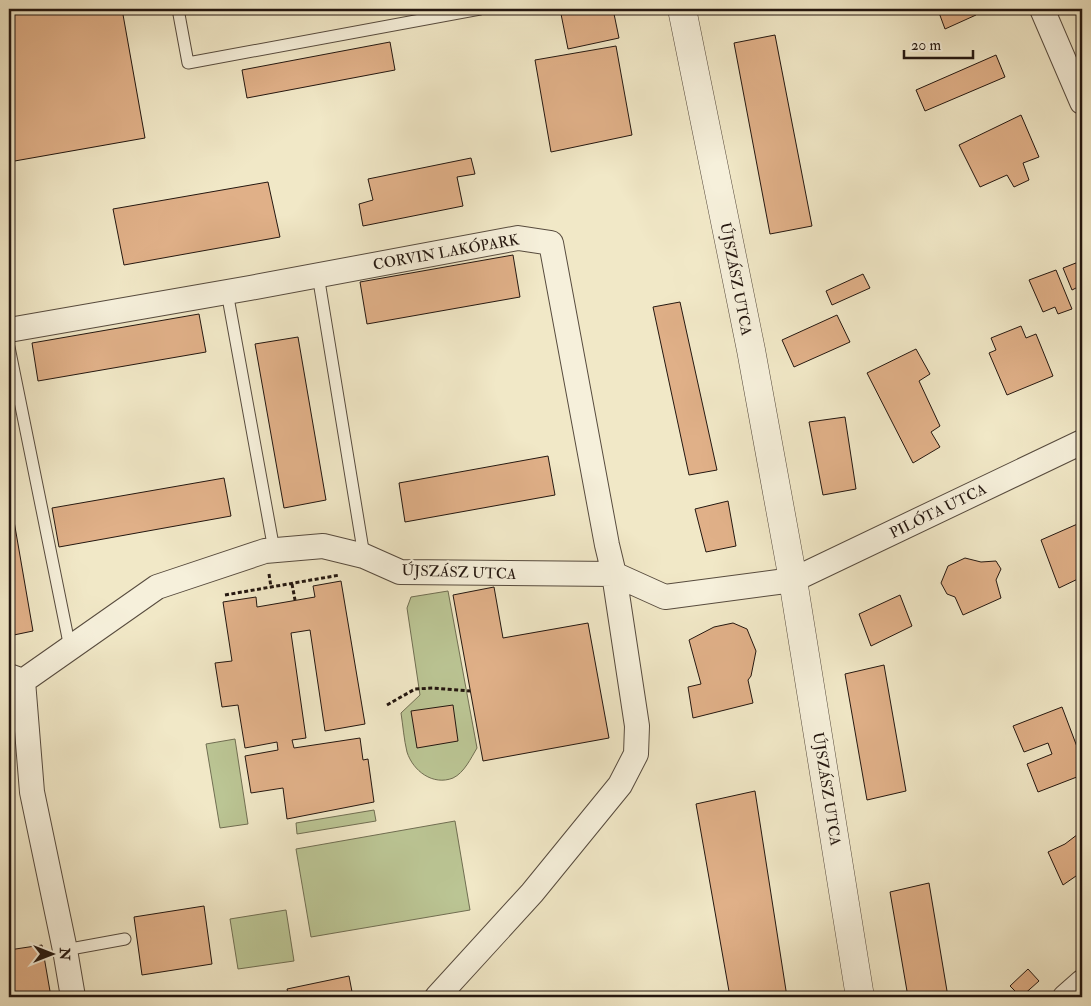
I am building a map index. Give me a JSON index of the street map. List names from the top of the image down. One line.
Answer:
{"streets":{"street":["CORVIN LAKÓPARK","ÚJSZÁSZ UTCA","PILÓTA UTCA"]},"crossings":[["CORVIN LAKÓPARK","ÚJSZÁSZ UTCA"],["ÚJSZÁSZ UTCA","PILÓTA UTCA"]],"scale_bar":"20 m","north":"right"}
